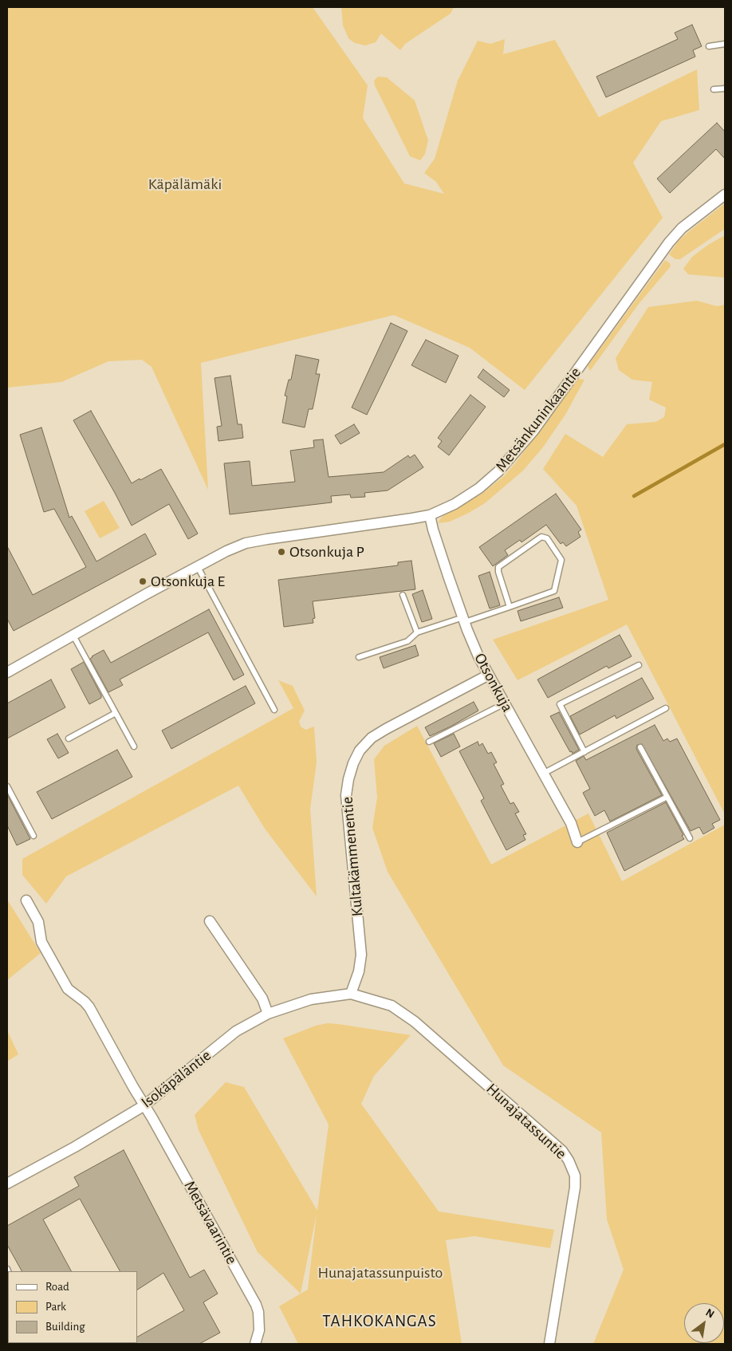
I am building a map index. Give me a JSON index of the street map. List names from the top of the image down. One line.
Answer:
{"streets":{"street":["Metsänkuninkaantie","Otsonkuja","Kultakämmenentie","Isokäpäläntie","Hunajatassuntie","Metsävaarintie"]},"crossings":[["Metsänkuninkaantie","Otsonkuja"],["Otsonkuja","Kultakämmenentie"],["Kultakämmenentie","Isokäpäläntie"],["Kultakämmenentie","Hunajatassuntie"],["Isokäpäläntie","Hunajatassuntie"],["Isokäpäläntie","Metsävaarintie"]],"districts":["TAHKOKANGAS"],"parks":["Käpälämäki","Hunajatassunpuisto"],"places":["Otsonkuja P","Otsonkuja E"],"legend":["Road","Park","Building"],"north":"top right"}
